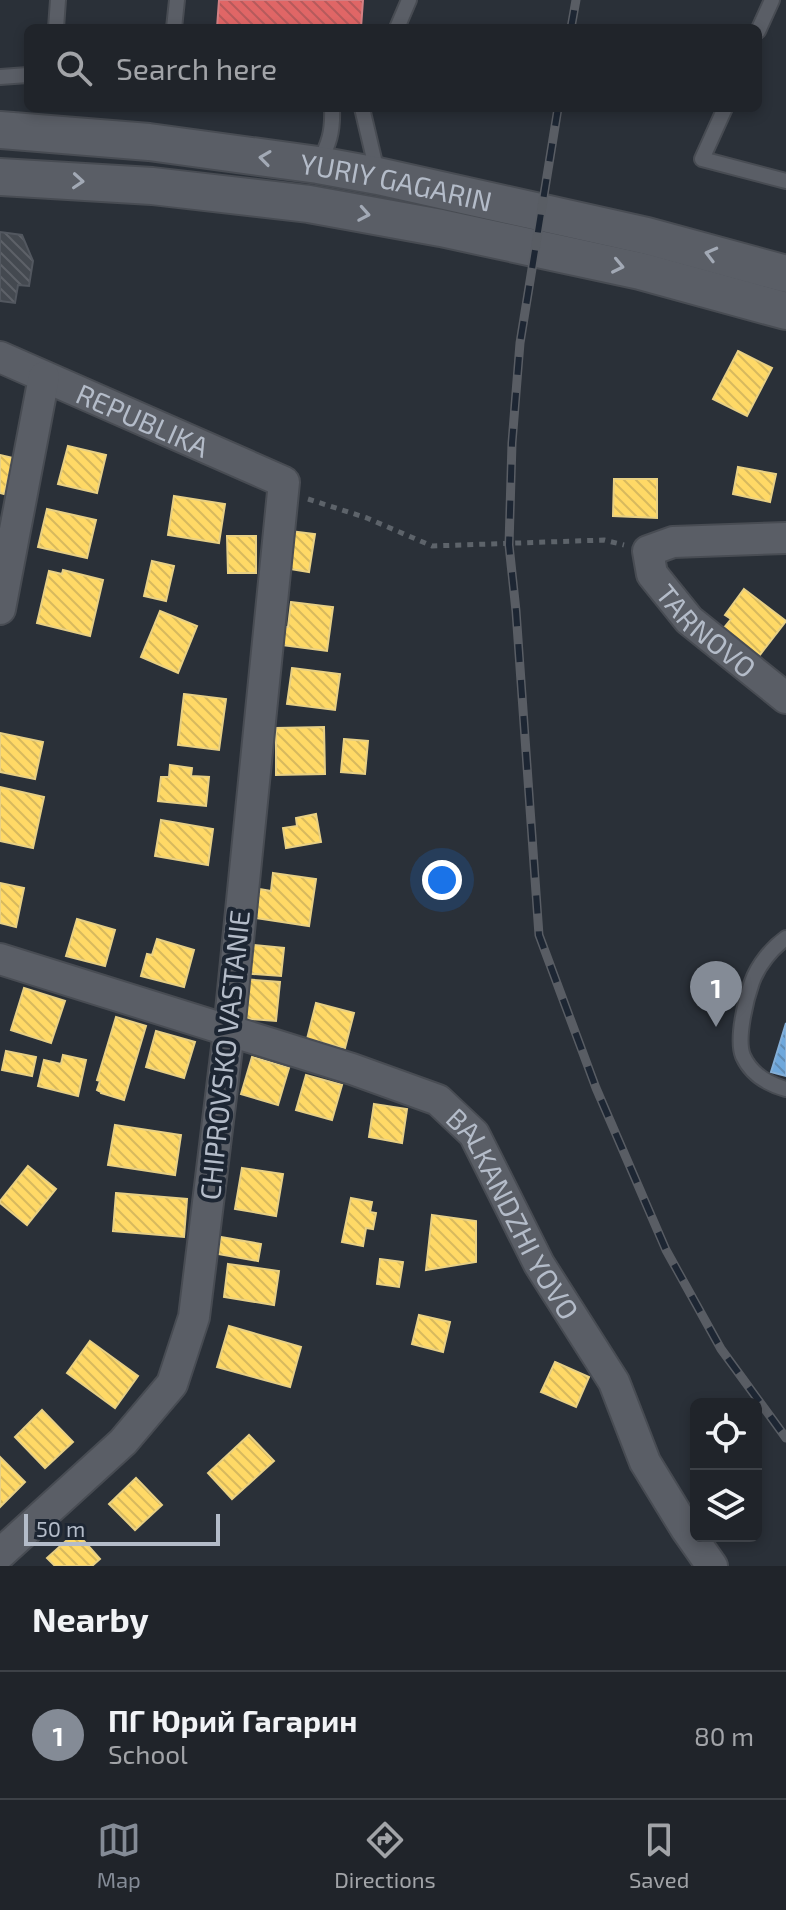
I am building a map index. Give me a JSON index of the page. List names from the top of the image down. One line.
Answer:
{"streets":{"street":["YURIY GAGARIN","REPUBLIKA","TARNOVO","CHIPROVSKO VASTANIE","BALKANDZHI YOVO"]},"crossings":[["REPUBLIKA","CHIPROVSKO VASTANIE"],["CHIPROVSKO VASTANIE","BALKANDZHI YOVO"]],"scale_bar":"50 m","page":{"search":"Search here","pins":"1","scale":"50 m","heading":"Nearby","list":[{"mark":"1","name":"ПГ Юрий Гагарин","note":"School","value":"80 m"}],"nav":["Map","Directions","Saved"]}}
